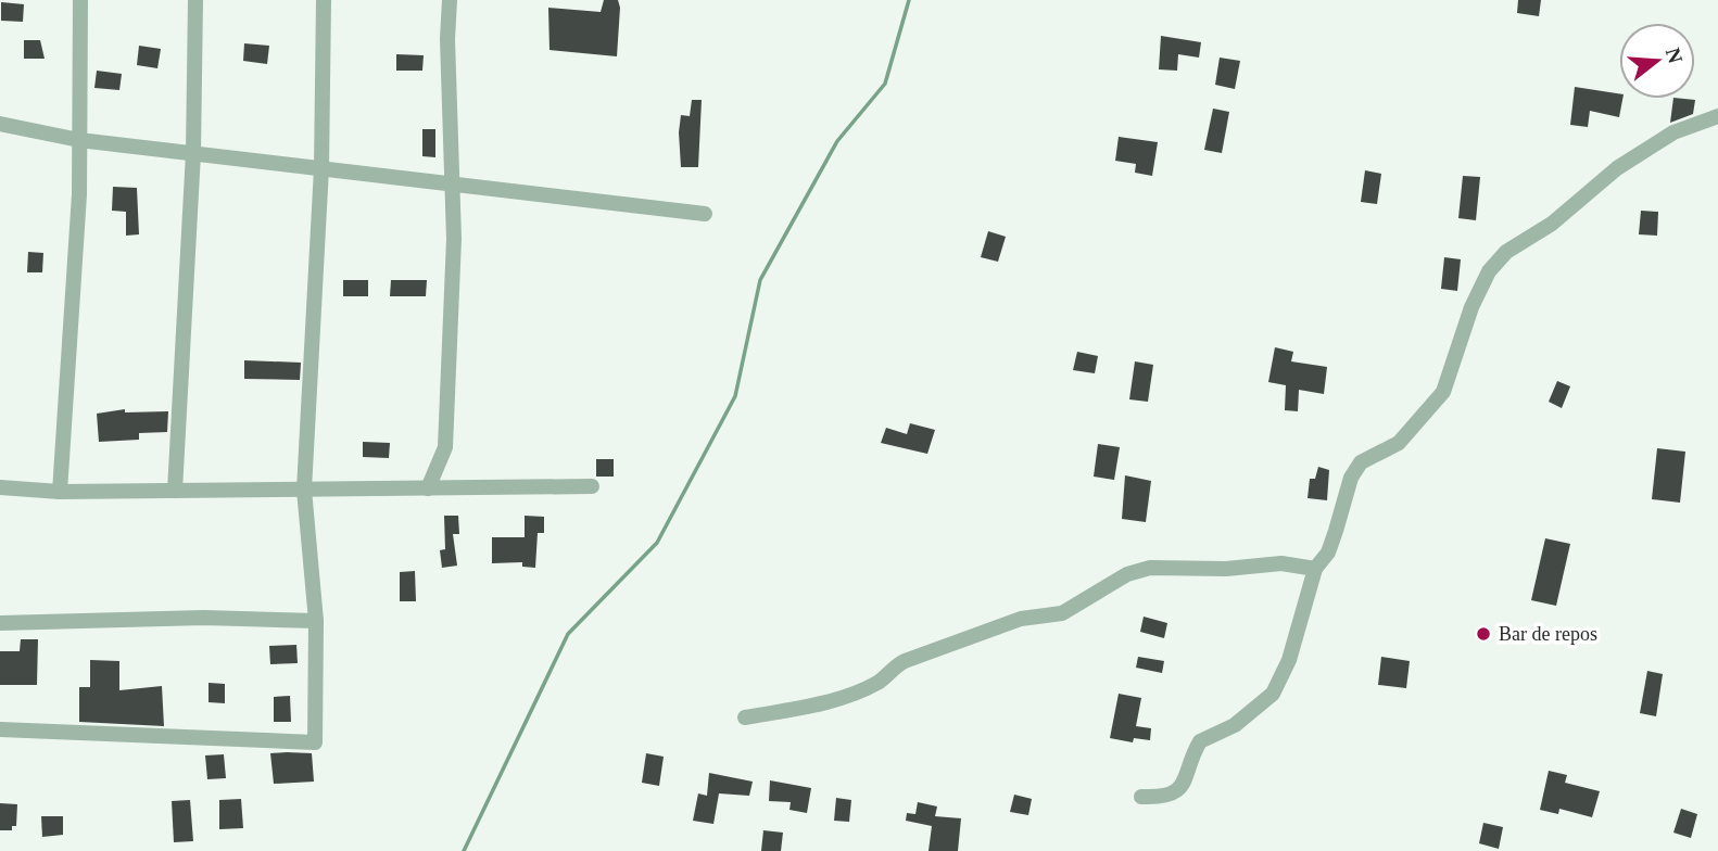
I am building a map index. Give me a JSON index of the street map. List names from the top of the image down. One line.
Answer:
{"places":["Bar de repos"],"north":"right"}
